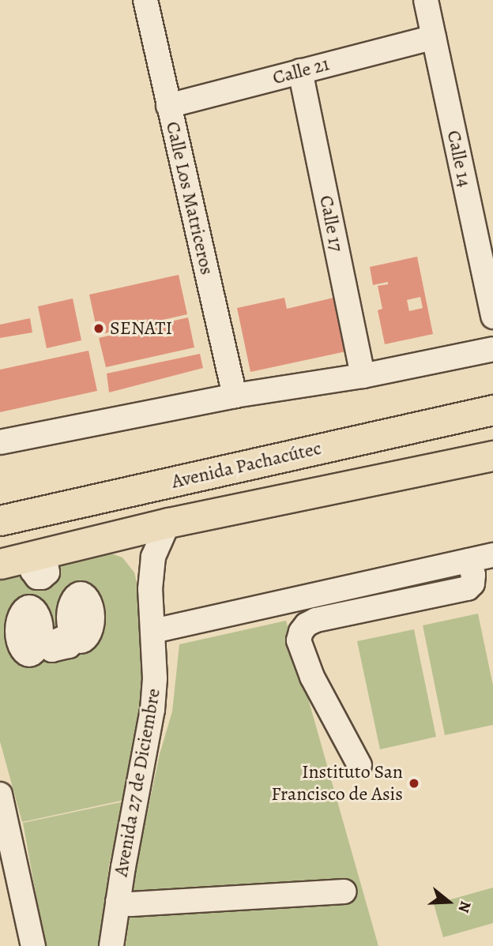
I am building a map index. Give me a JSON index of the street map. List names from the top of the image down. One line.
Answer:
{"streets":{"main road":["Avenida Pachacútec"],"street":["Calle 21","Calle 14","Calle Los Matriceros","Calle 17","Avenida 27 de Diciembre"]},"crossings":[["Calle 21","Calle 14"],["Calle 21","Calle Los Matriceros"],["Calle 21","Calle 17"],["Avenida Pachacútec","Avenida 27 de Diciembre"]],"places":["SENATI","Instituto San Francisco de Asis"],"north":"right"}
